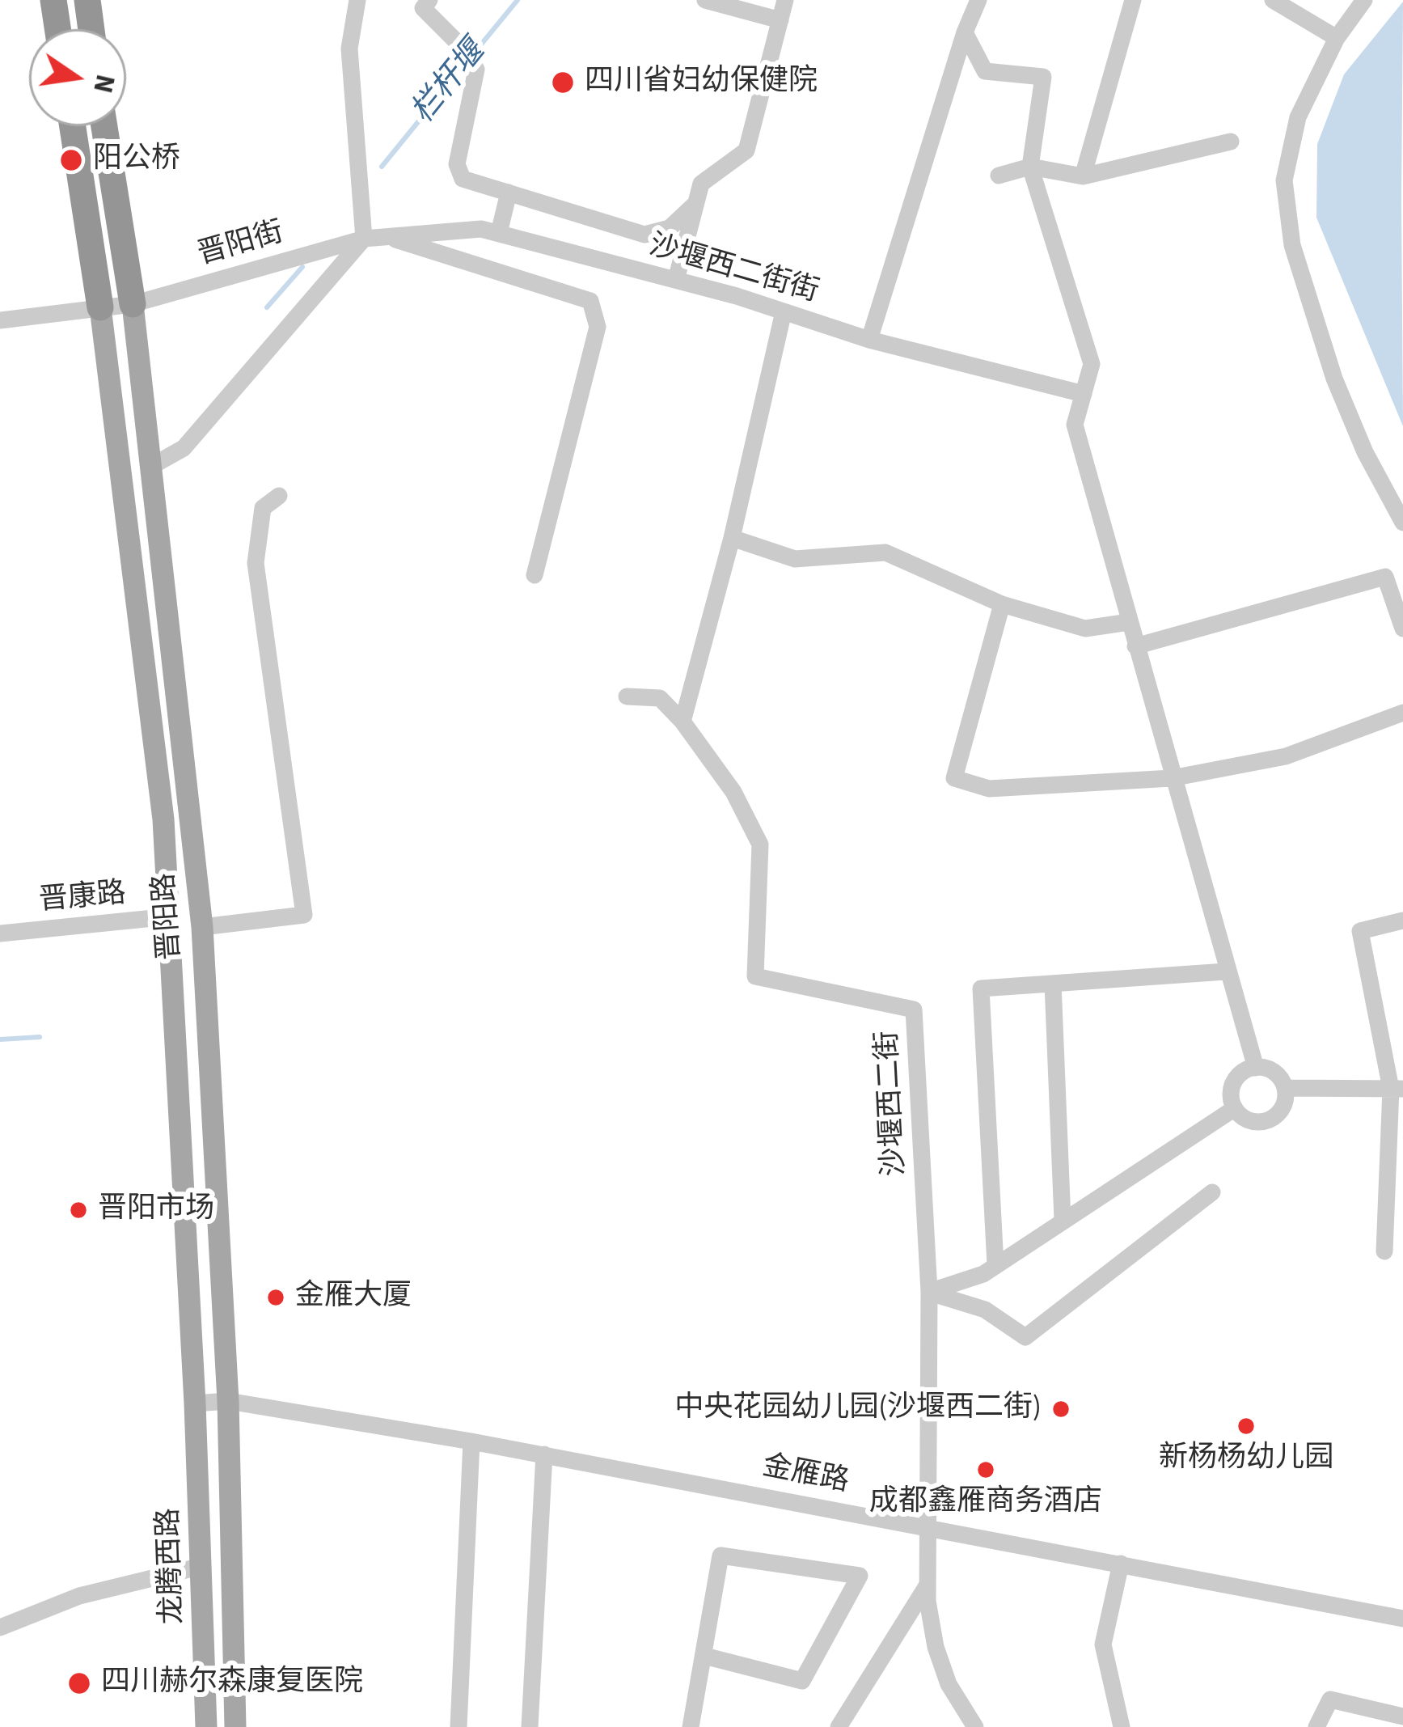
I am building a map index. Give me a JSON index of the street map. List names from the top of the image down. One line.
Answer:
{"streets":{"highway":["晋阳路"],"main road":["龙腾西路"],"street":["晋阳街","沙堰西二街街","晋康路","沙堰西二街","金雁路"]},"crossings":[["晋阳街","沙堰西二街街"],["晋阳街","晋阳路"],["晋康路","晋阳路"],["晋阳路","金雁路"],["晋阳路","龙腾西路"],["沙堰西二街","金雁路"],["金雁路","龙腾西路"]],"water":["栏杆堰"],"places":["四川省妇幼保健院","阳公桥","晋阳市场","金雁大厦","中央花园幼儿园(沙堰西二街)","新杨杨幼儿园","成都鑫雁商务酒店","四川赫尔森康复医院"],"north":"right"}
